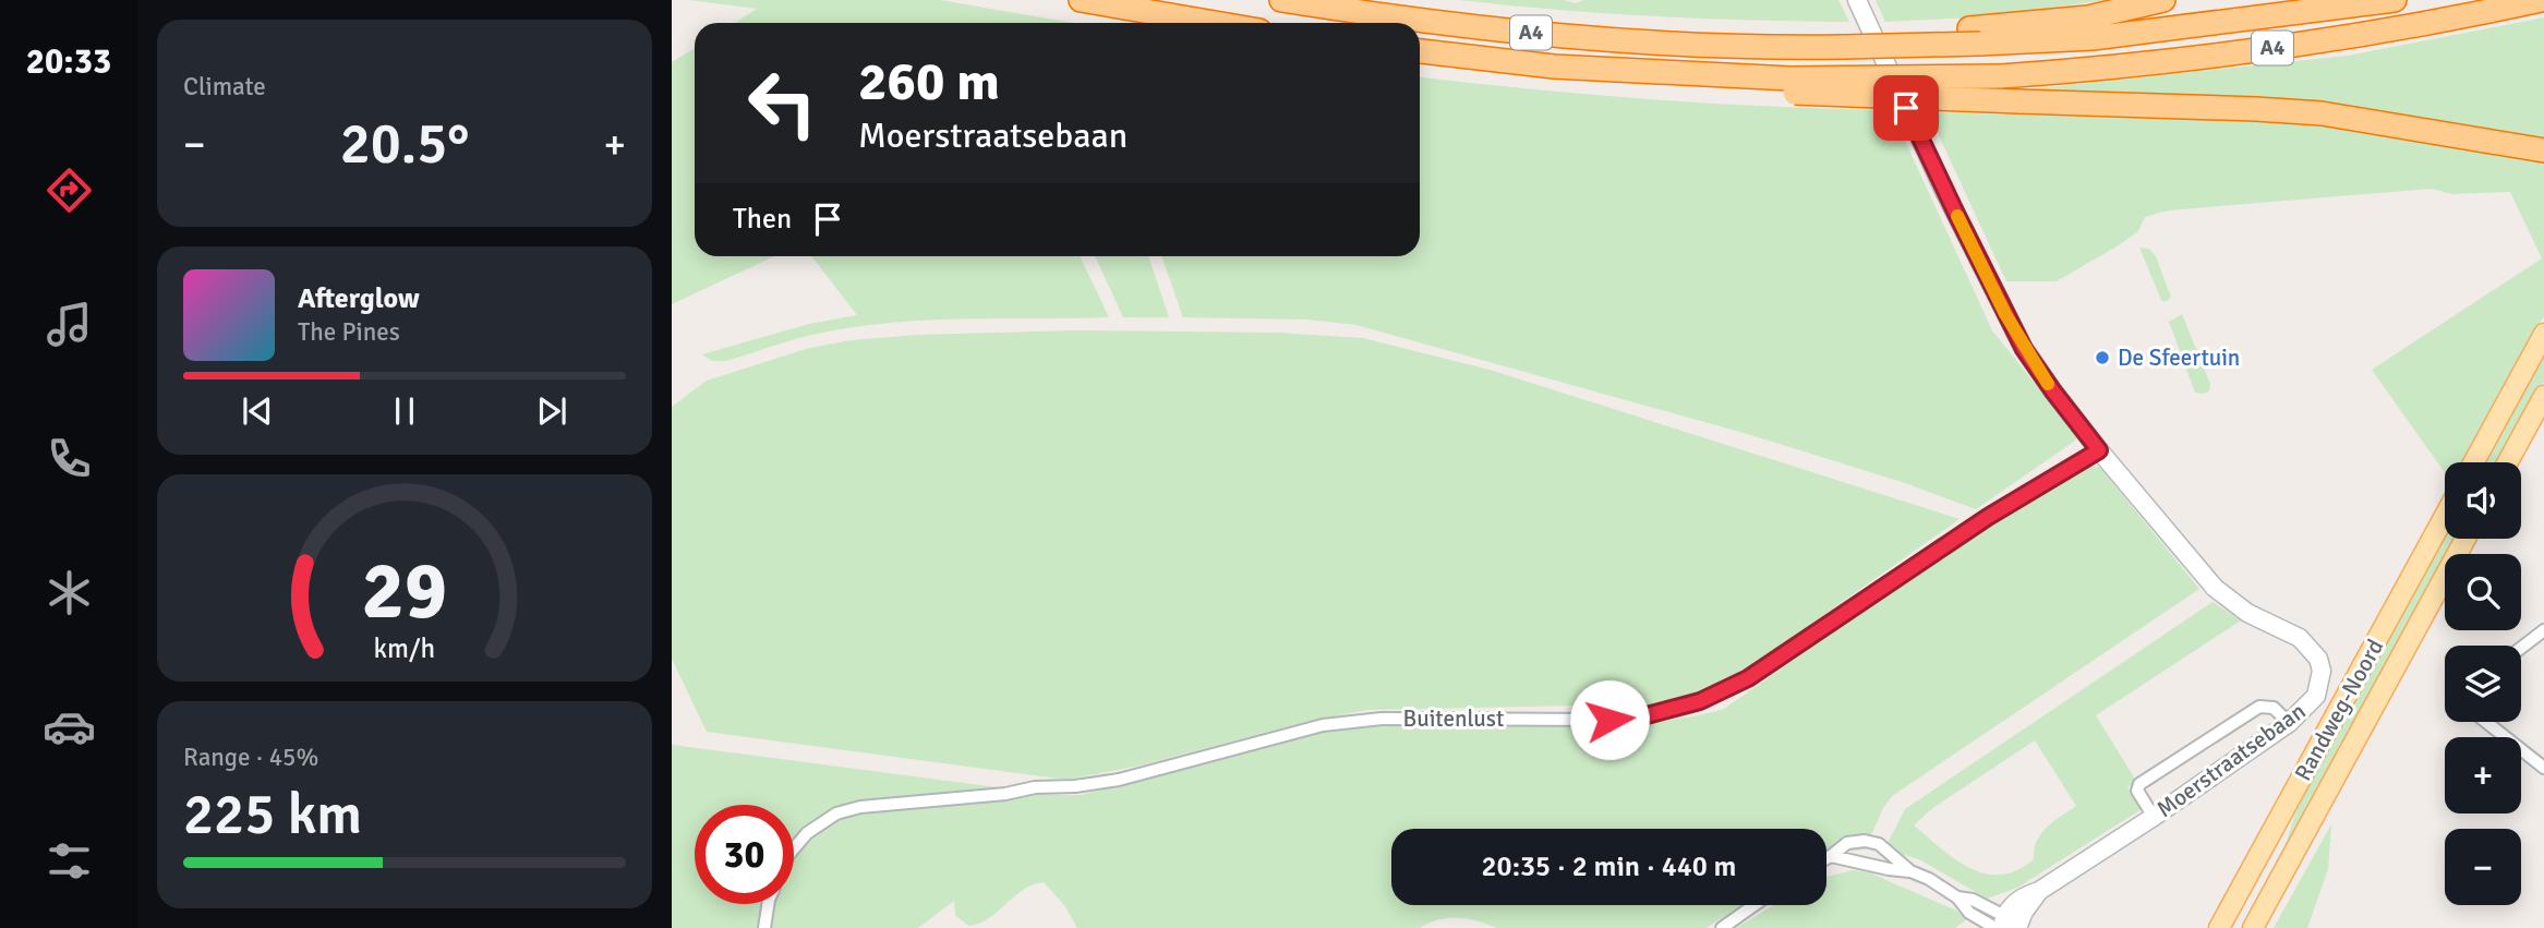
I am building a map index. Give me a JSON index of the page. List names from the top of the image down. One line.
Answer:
{"streets":{"highway":["A4"],"main road":["Randweg-Noord"],"street":["Buitenlust","Moerstraatsebaan"]},"crossings":[["Buitenlust","Moerstraatsebaan"]],"places":["De Sfeertuin"],"page":{"tabs":"20:33","tile":["Climate",["Range · 45%","225 km"]],"turn":["260 m","Moerstraatsebaan"],"heat":["−","20.5°","+"],"then":"Then","song":["Afterglow","The Pines"],"map_buttons":["+","−"],"limit":"30","trip":"20:35 · 2 min · 440 m","gauge":["29","km/h"]}}
